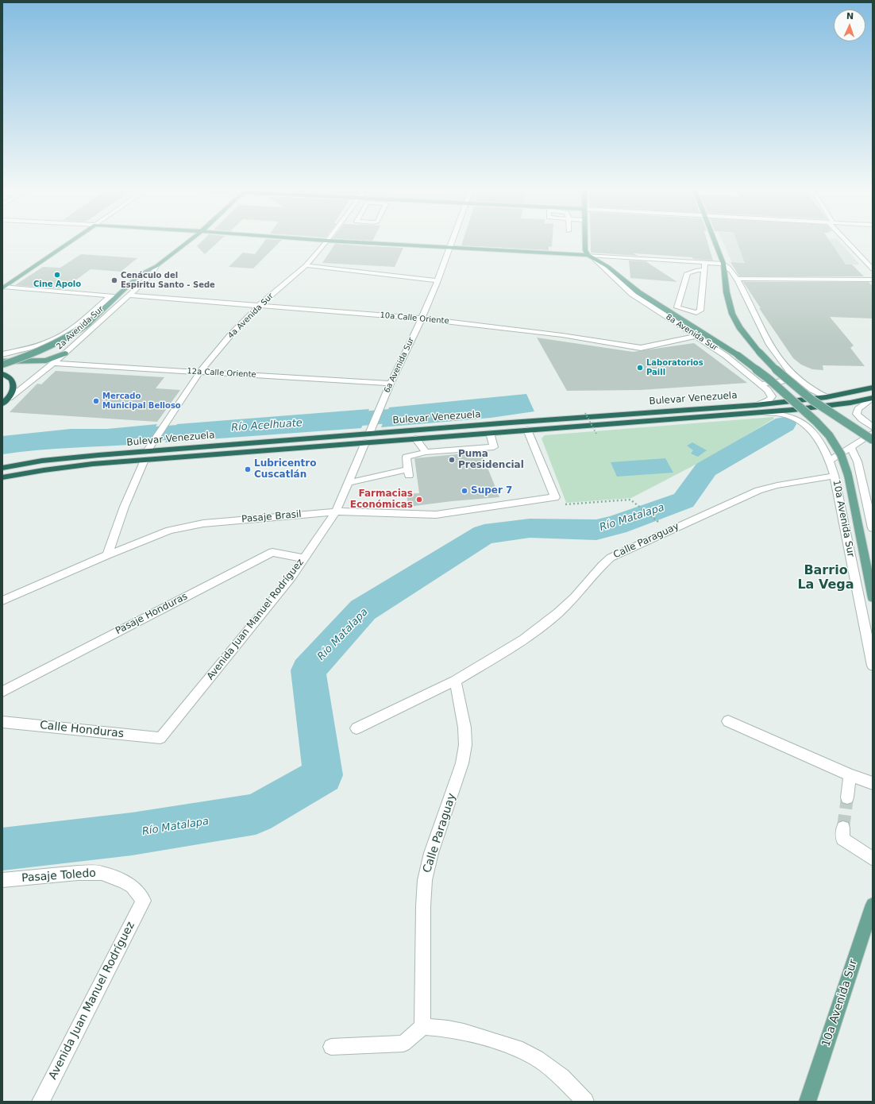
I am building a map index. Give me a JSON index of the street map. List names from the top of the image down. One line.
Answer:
{"streets":{"highway":["Bulevar Venezuela"],"main road":["2a Avenida Sur","10a Avenida Sur"],"street":["4a Avenida Sur","10a Calle Oriente","8a Avenida Sur","6a Avenida Sur","12a Calle Oriente","Pasaje Brasil","Calle Paraguay","Pasaje Honduras","Avenida Juan Manuel Rodríguez","Calle Honduras","Pasaje Toledo"]},"crossings":[["4a Avenida Sur","10a Calle Oriente"],["4a Avenida Sur","12a Calle Oriente"],["4a Avenida Sur","Bulevar Venezuela"],["4a Avenida Sur","Pasaje Brasil"],["10a Calle Oriente","2a Avenida Sur"],["10a Calle Oriente","8a Avenida Sur"],["10a Calle Oriente","6a Avenida Sur"],["2a Avenida Sur","12a Calle Oriente"],["8a Avenida Sur","Bulevar Venezuela"],["8a Avenida Sur","10a Avenida Sur"],["6a Avenida Sur","12a Calle Oriente"],["6a Avenida Sur","Bulevar Venezuela"],["Bulevar Venezuela","Pasaje Brasil"],["Bulevar Venezuela","10a Avenida Sur"],["Bulevar Venezuela","Avenida Juan Manuel Rodríguez"],["Pasaje Brasil","Avenida Juan Manuel Rodríguez"],["10a Avenida Sur","Calle Paraguay"],["Pasaje Honduras","Avenida Juan Manuel Rodríguez"],["Avenida Juan Manuel Rodríguez","Calle Honduras"],["Avenida Juan Manuel Rodríguez","Pasaje Toledo"]],"districts":["Barrio La Vega"],"water":["Río Acelhuate","Río Matalapa"],"places":["Cine Apolo","Cenáculo del Espiritu Santo - Sede","Laboratorios Paill","Mercado Municipal Belloso","Puma Presidencial","Lubricentro Cuscatlán","Super 7","Farmacias Económicas"],"north":"top"}
